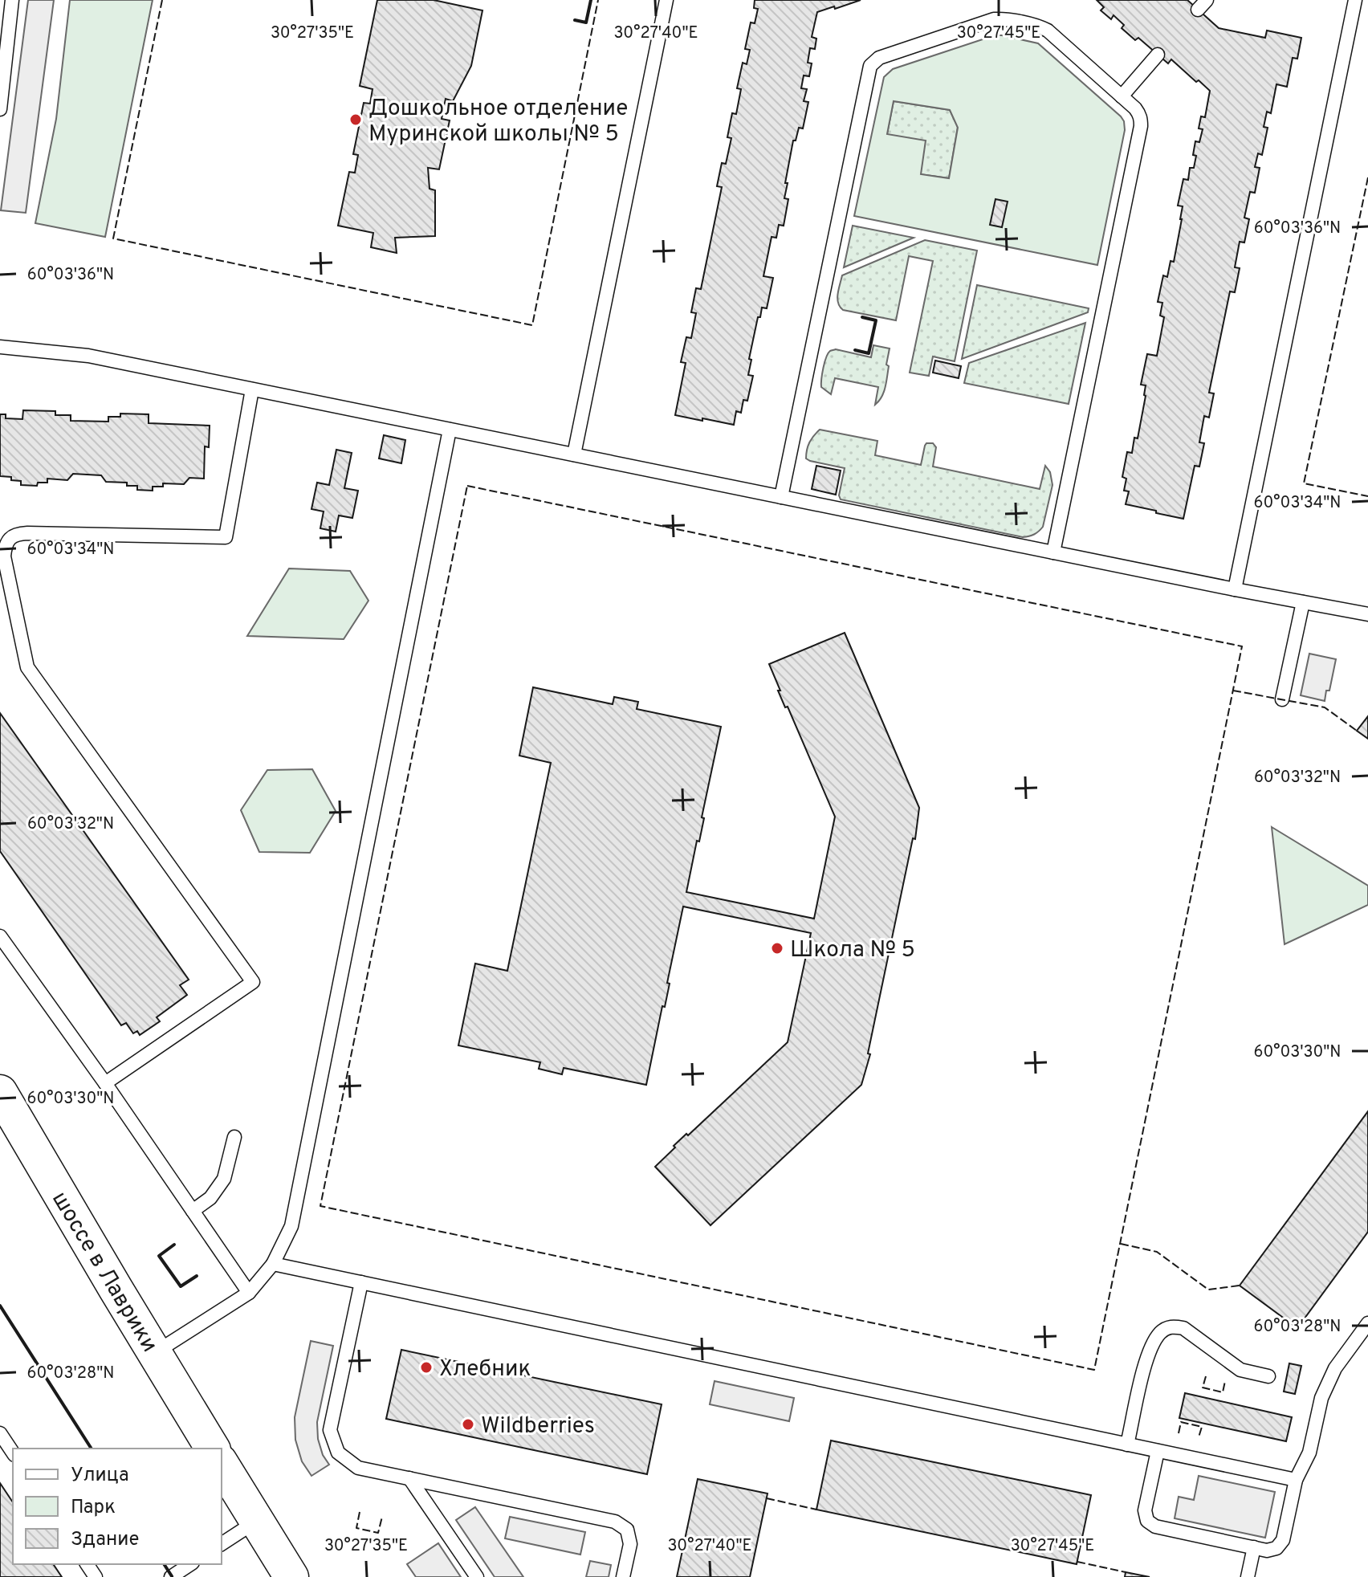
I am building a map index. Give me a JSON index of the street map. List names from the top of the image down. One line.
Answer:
{"streets":{"street":["шоссе в Лаврики"]},"places":["Дошкольное отделение Муринской школы № 5","Школа № 5","Хлебник","Wildberries"],"legend":["Улица","Парк","Здание"],"coordinates":["30°27'35\"E","30°27'40\"E","30°27'45\"E","60°03'36\"N","60°03'34\"N","60°03'32\"N","60°03'30\"N","60°03'28\"N"]}
